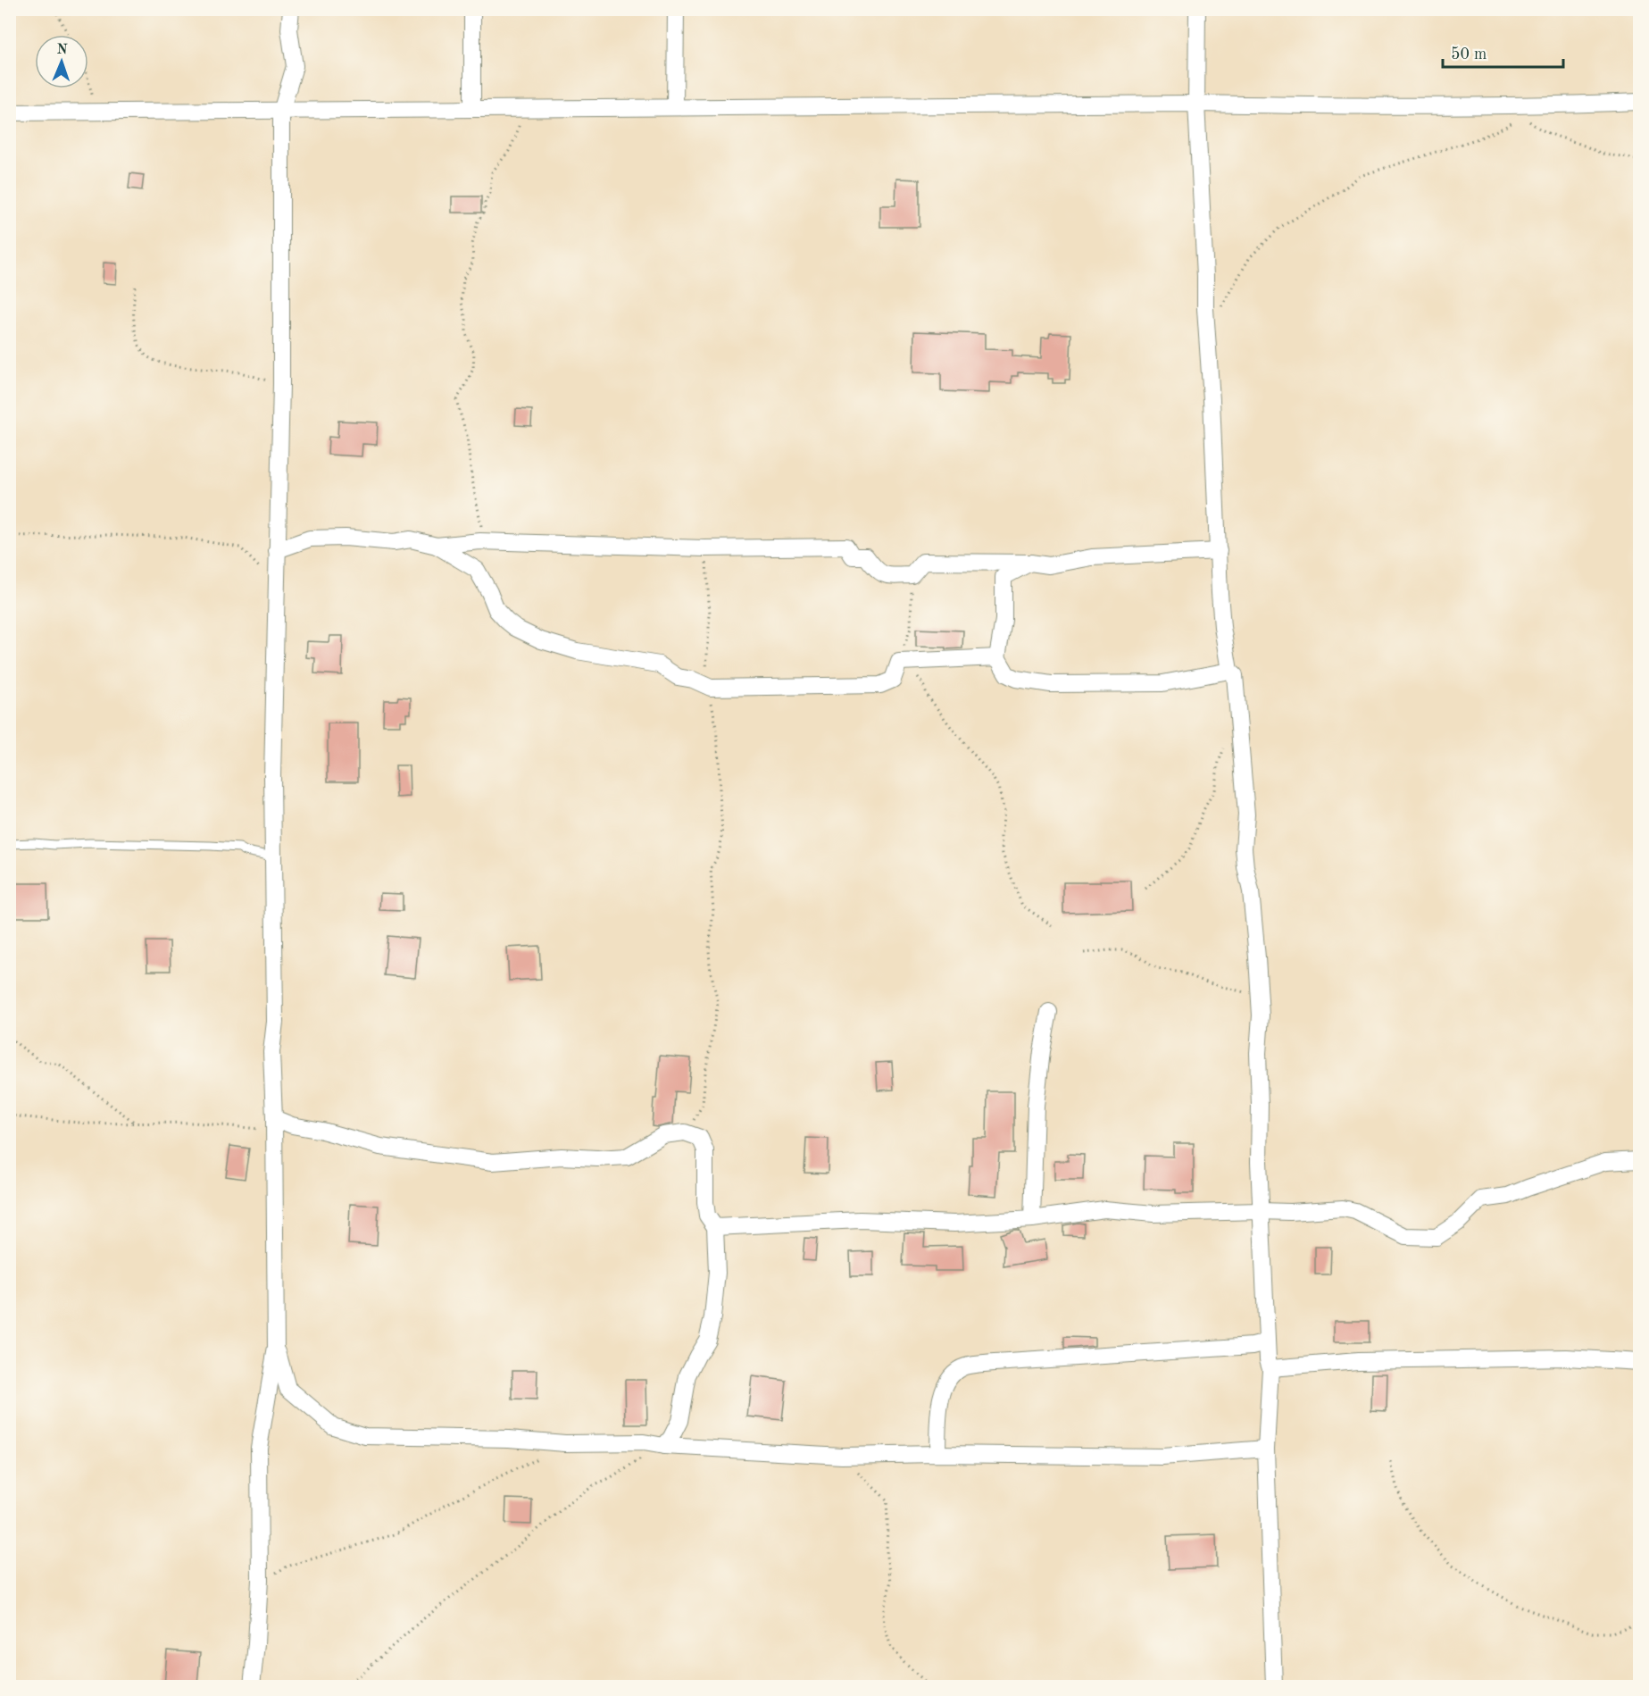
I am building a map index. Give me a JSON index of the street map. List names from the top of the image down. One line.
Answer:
{"scale_bar":"50 m","north":"top"}
